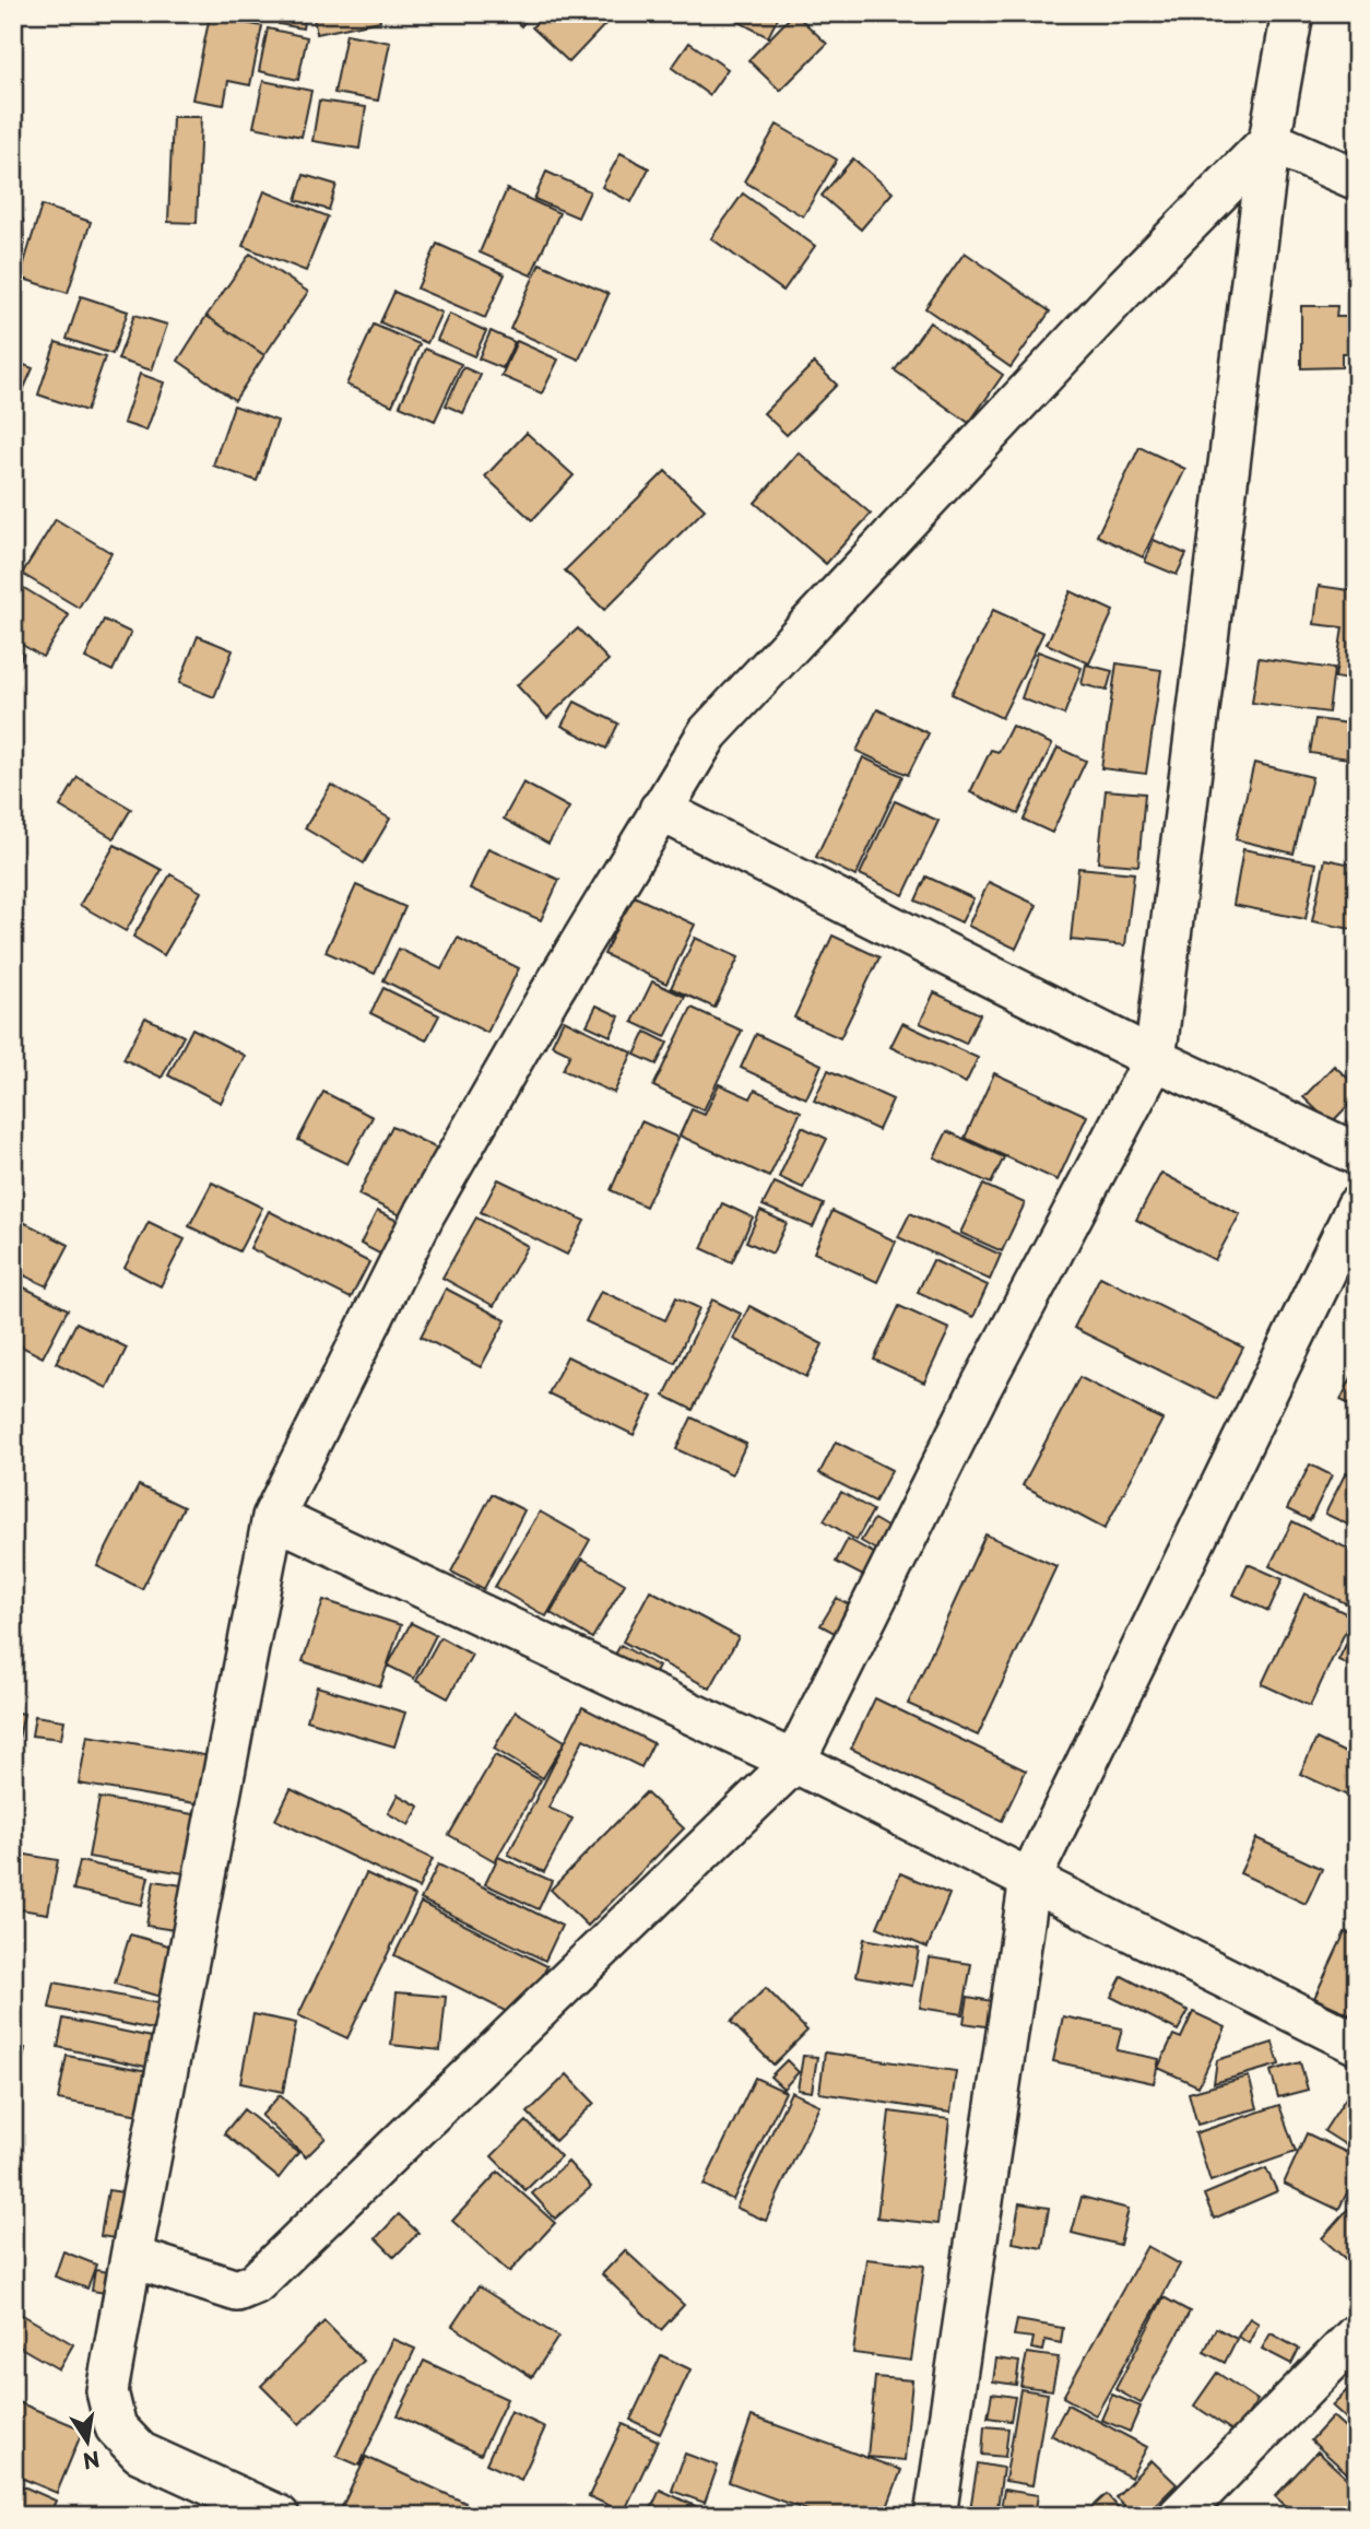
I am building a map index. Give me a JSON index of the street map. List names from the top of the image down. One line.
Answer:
{"north":"bottom"}
